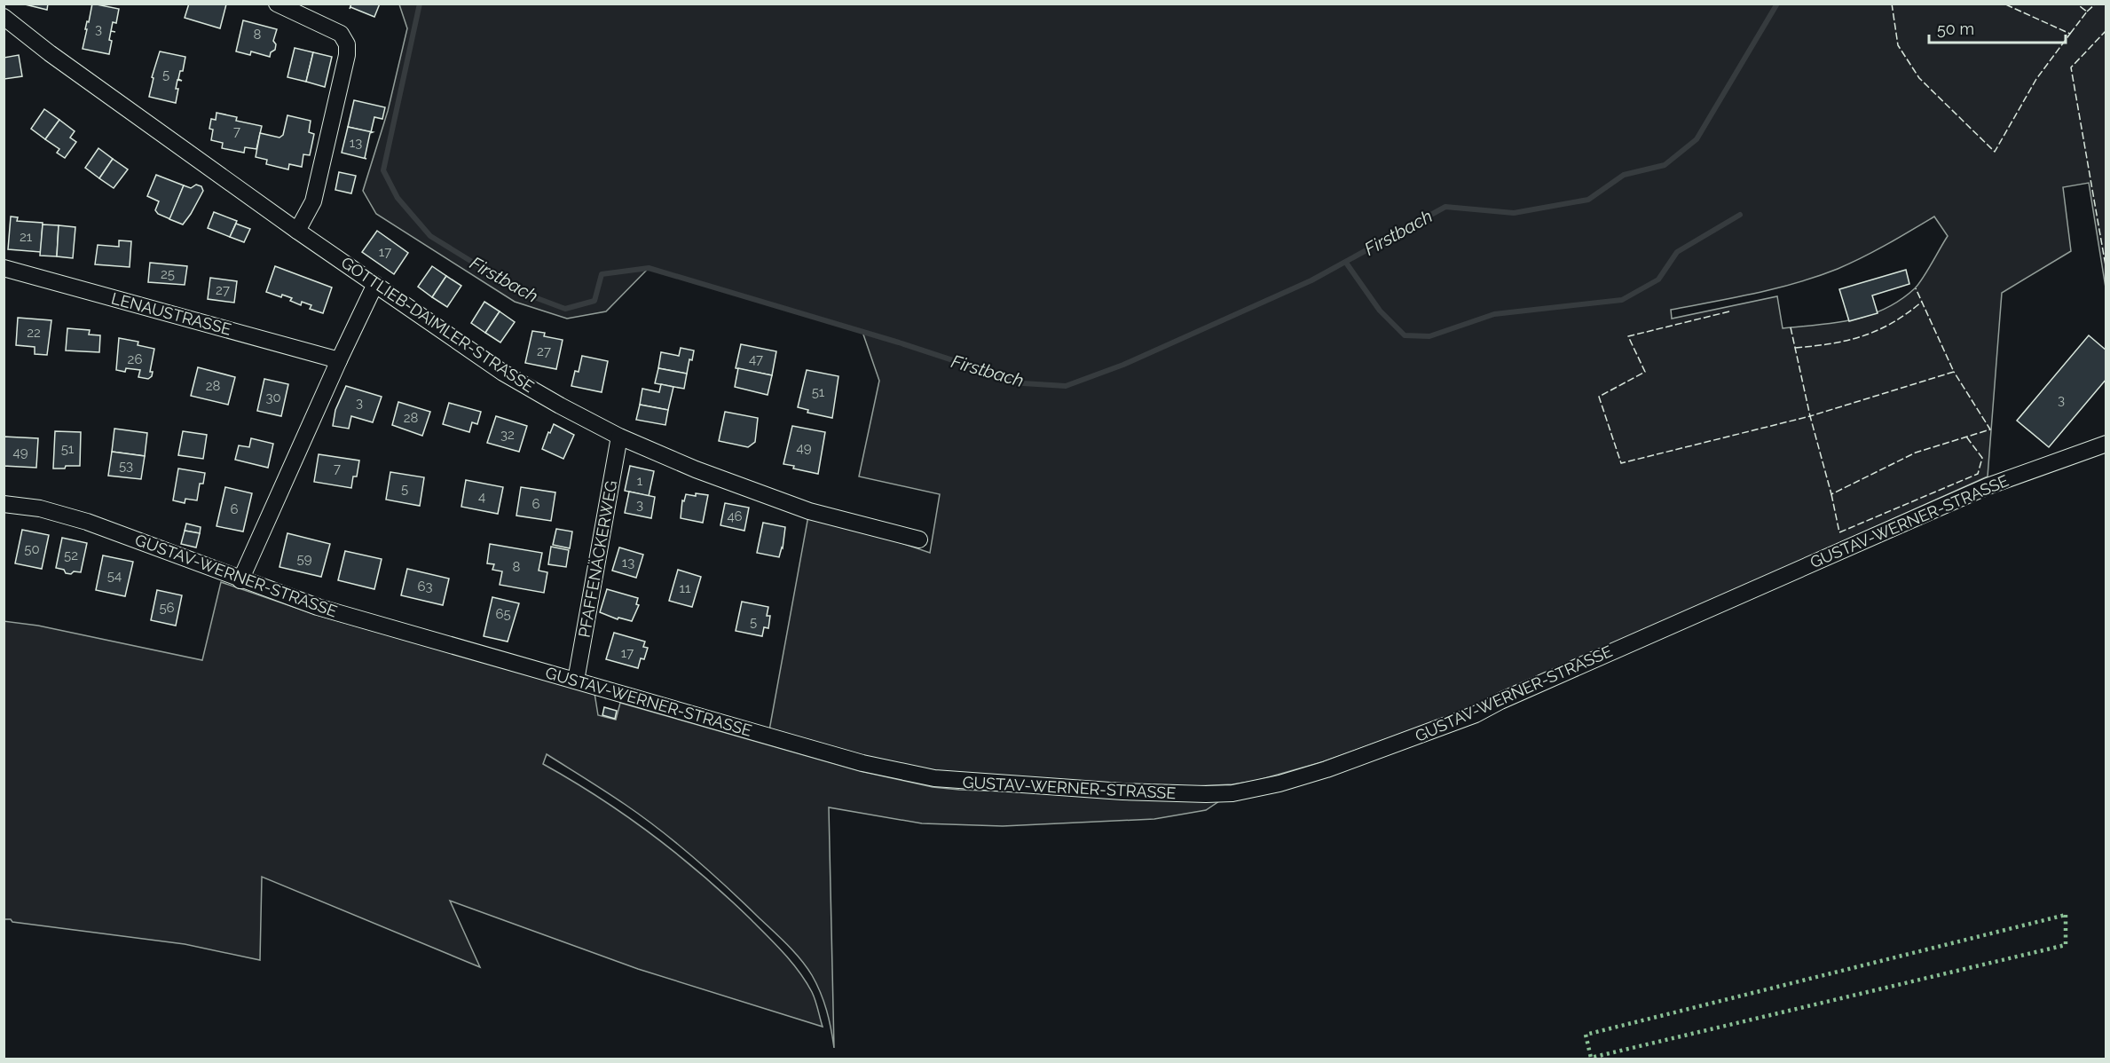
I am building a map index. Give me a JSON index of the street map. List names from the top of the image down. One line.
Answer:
{"streets":{"street":["LENAUSTRASSE","GOTTLIEB-DAIMLER-STRASSE","GUSTAV-WERNER-STRASSE","PFAFFENÄCKERWEG"]},"crossings":[["GOTTLIEB-DAIMLER-STRASSE","PFAFFENÄCKERWEG"],["GUSTAV-WERNER-STRASSE","PFAFFENÄCKERWEG"]],"water":["Firstbach"],"house_numbers":["3","8","5","7","13","21","17","25","27","22","27","26","47","28","51","30","3","3","28","32","49","51","49","53","7","1","5","4","6","3","6","46","50","52","59","13","8","54","63","11","56","65","5","17"],"scale_bar":"50 m"}
